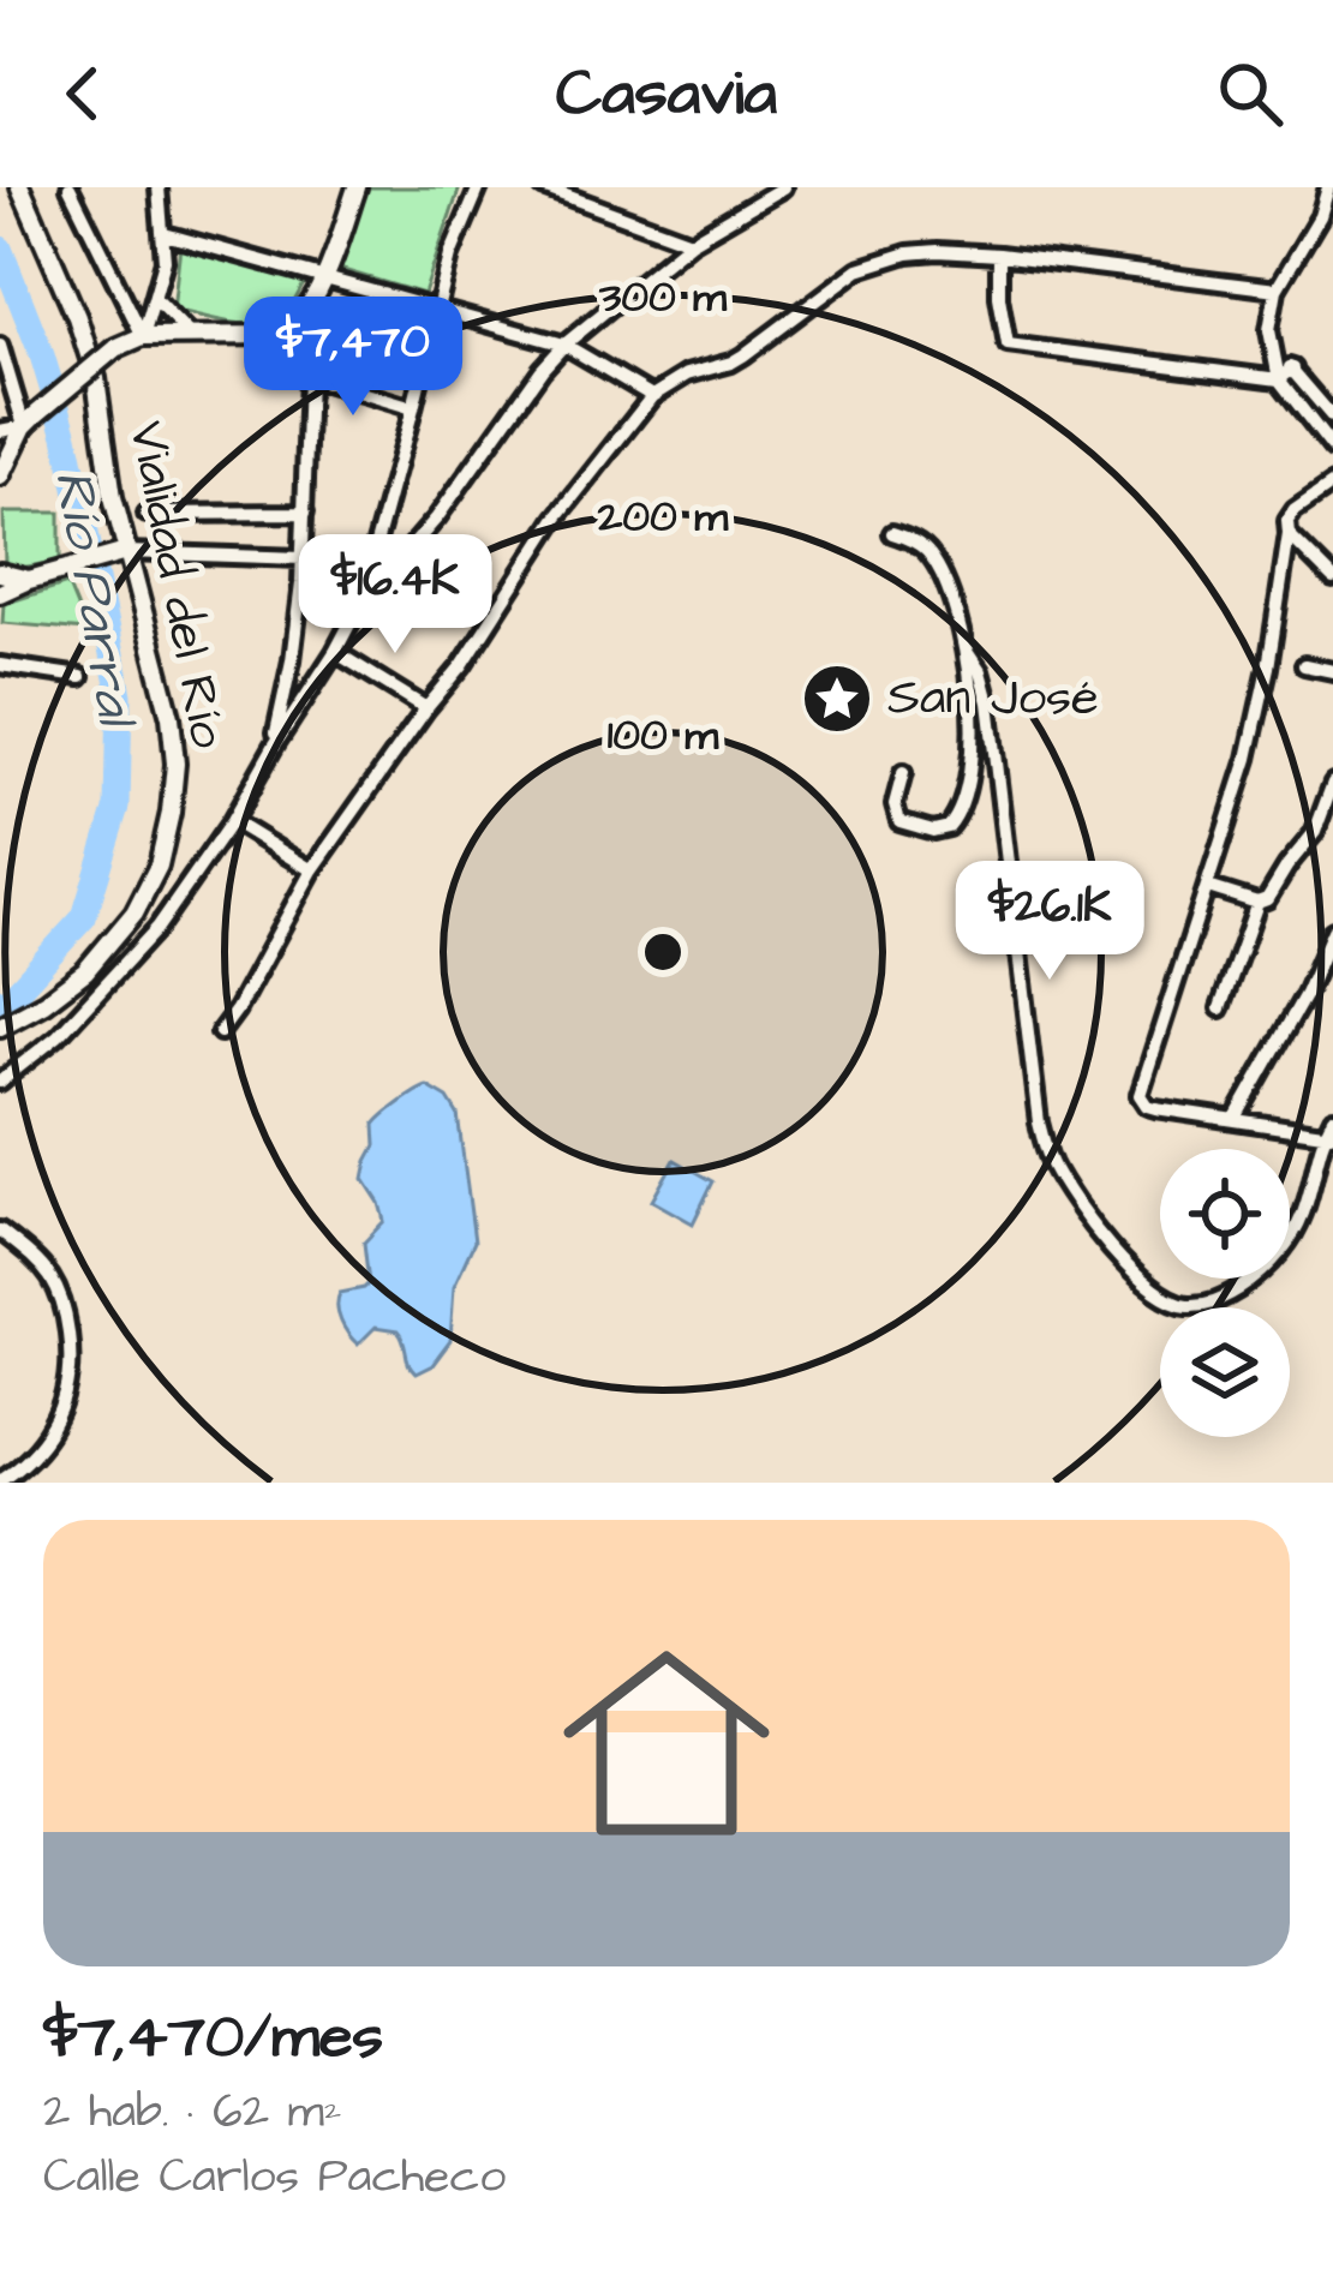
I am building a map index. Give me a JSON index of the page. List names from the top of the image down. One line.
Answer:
{"streets":{"main road":["Vialidad del Río"]},"water":["Río Parral"],"places":{"place":["San José"]},"page":{"header":"Casavia","price":["$7,470","$16.4K","$26.1K"],"list":[{"name":"$7,470/mes","note":"2 hab. · 62 m² · Calle Carlos Pacheco"}]},"rings":["300 m","200 m","100 m"]}
